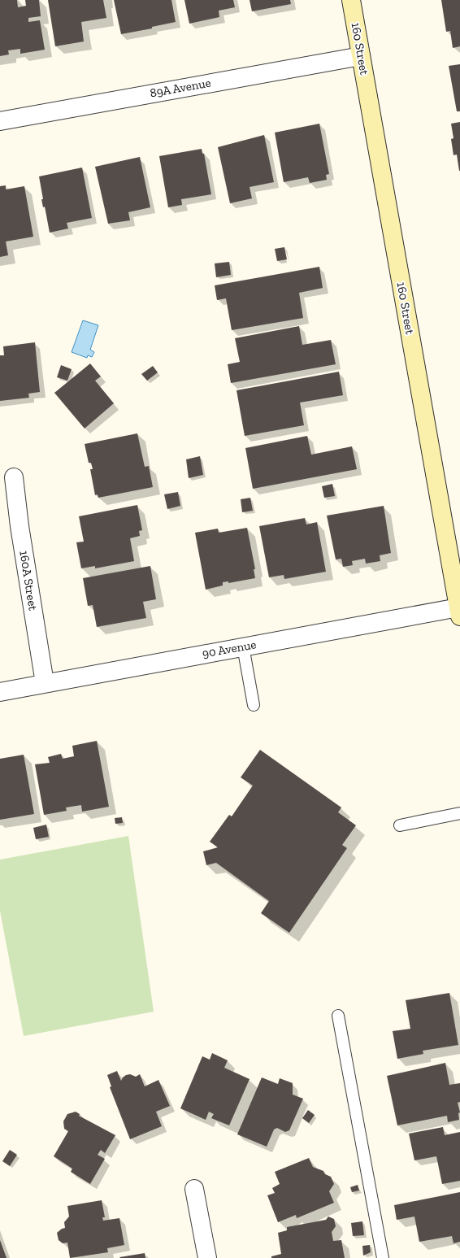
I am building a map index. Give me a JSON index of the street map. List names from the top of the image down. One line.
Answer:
{"streets":{"main road":["160 Street"],"street":["89A Avenue","160A Street","90 Avenue"]},"crossings":[["160 Street","89A Avenue"],["160 Street","90 Avenue"],["160A Street","90 Avenue"]]}
